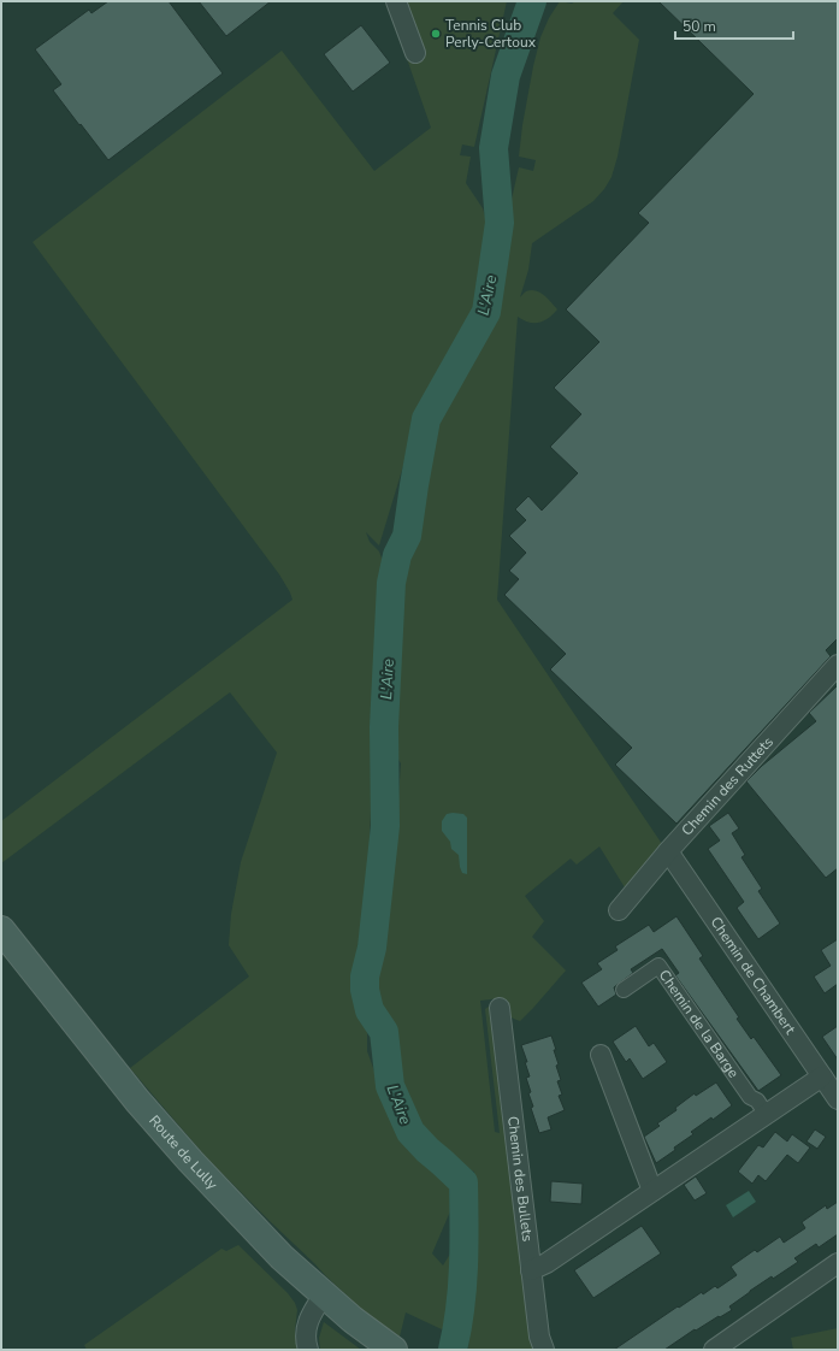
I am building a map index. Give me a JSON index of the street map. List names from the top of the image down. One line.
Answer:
{"streets":{"main road":["Route de Lully"],"street":["Chemin des Ruttets","Chemin de Chambert","Chemin de la Barge","Chemin des Bullets"]},"crossings":[["Chemin des Ruttets","Chemin de Chambert"]],"water":["L'Aire"],"places":["Tennis Club Perly-Certoux"],"scale_bar":"50 m"}
